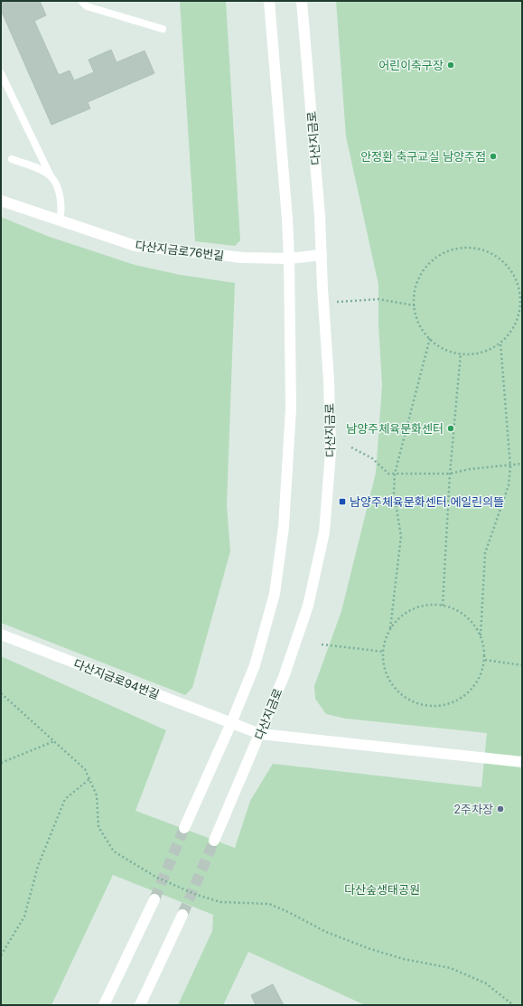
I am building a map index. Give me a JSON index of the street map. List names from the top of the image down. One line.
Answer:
{"streets":{"street":["다산지금로","다산지금로76번길","다산지금로94번길"]},"crossings":[["다산지금로","다산지금로76번길"],["다산지금로","다산지금로94번길"]],"parks":["다산숲생태공원"],"places":{"other":["어린이축구장","안정환 축구교실 남양주점","남양주체육문화센터","2주차장"],"transit":["남양주체육문화센터.에일린의뜰"]}}
